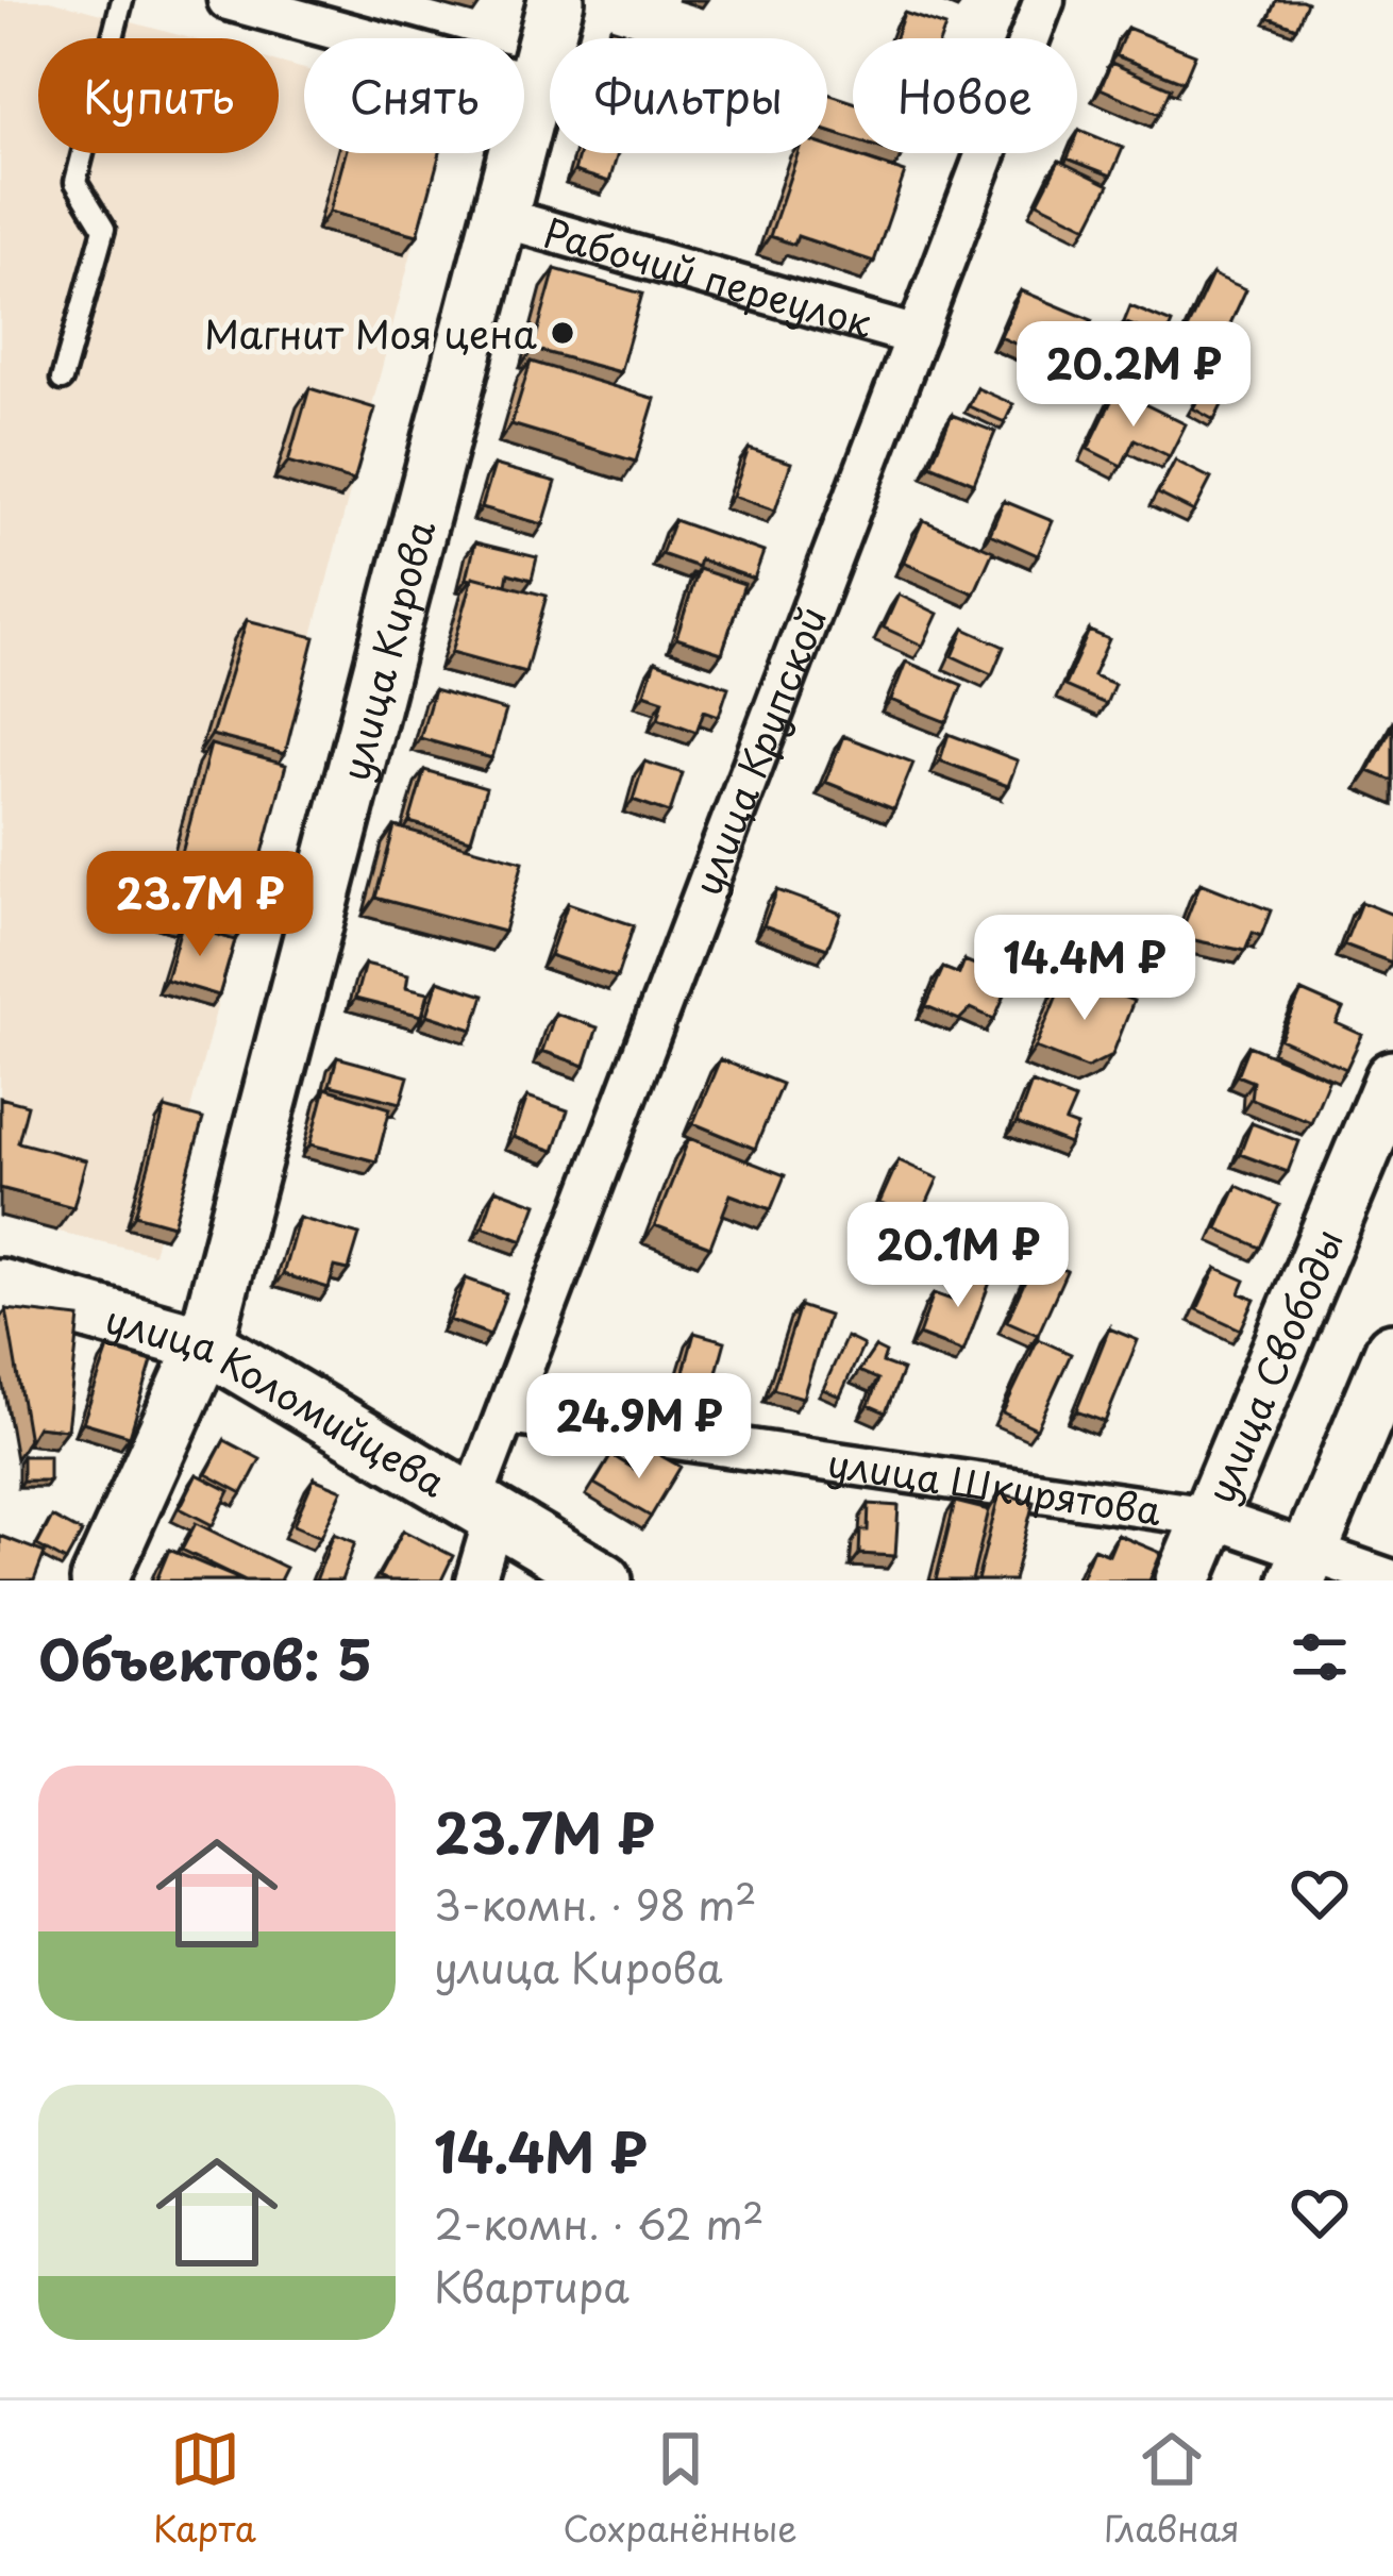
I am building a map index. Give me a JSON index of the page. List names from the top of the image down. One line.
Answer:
{"streets":{"street":["Рабочий переулок","улица Кирова","улица Крупской","улица Свободы","улица Коломийцева","улица Шкирятова"]},"crossings":[["Рабочий переулок","улица Кирова"],["Рабочий переулок","улица Крупской"],["улица Кирова","улица Коломийцева"],["улица Крупской","улица Коломийцева"],["улица Крупской","улица Шкирятова"],["улица Свободы","улица Шкирятова"]],"places":["Магнит Моя цена"],"page":{"chip":["Купить","Снять","Фильтры","Новое"],"price":["20.2M ₽","23.7M ₽","14.4M ₽","20.1M ₽","24.9M ₽"],"heading":"Объектов: 5","list":[{"name":"23.7M ₽","note":"3-комн. · 98 m² · улица Кирова"},{"name":"14.4M ₽","note":"2-комн. · 62 m² · Квартира"}],"tabs":["Карта","Сохранённые","Главная"]}}
